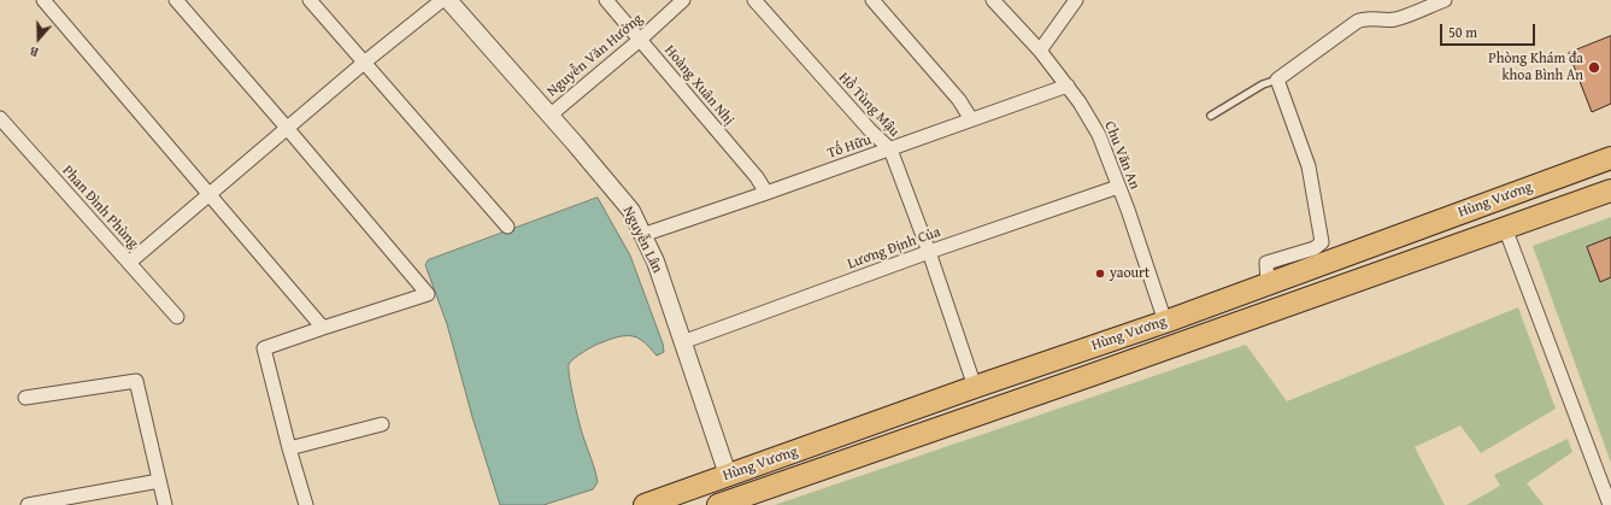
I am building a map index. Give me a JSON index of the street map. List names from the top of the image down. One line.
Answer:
{"streets":{"main road":["Hùng Vương"],"street":["Nguyễn Văn Hưởng","Hoàng Xuân Nhị","Hồ Tùng Mậu","Tố Hữu","Chu Văn An","Phan Đình Phùng","Nguyễn Lân","Lương Định Của"]},"crossings":[["Nguyễn Văn Hưởng","Hoàng Xuân Nhị"],["Nguyễn Văn Hưởng","Nguyễn Lân"],["Hoàng Xuân Nhị","Tố Hữu"],["Hồ Tùng Mậu","Tố Hữu"],["Hồ Tùng Mậu","Hùng Vương"],["Hồ Tùng Mậu","Lương Định Của"],["Tố Hữu","Chu Văn An"],["Tố Hữu","Nguyễn Lân"],["Chu Văn An","Hùng Vương"],["Chu Văn An","Lương Định Của"],["Hùng Vương","Nguyễn Lân"],["Nguyễn Lân","Lương Định Của"]],"places":["Phòng Khám đa khoa Bình An","yaourt"],"scale_bar":"50 m","north":"bottom"}
